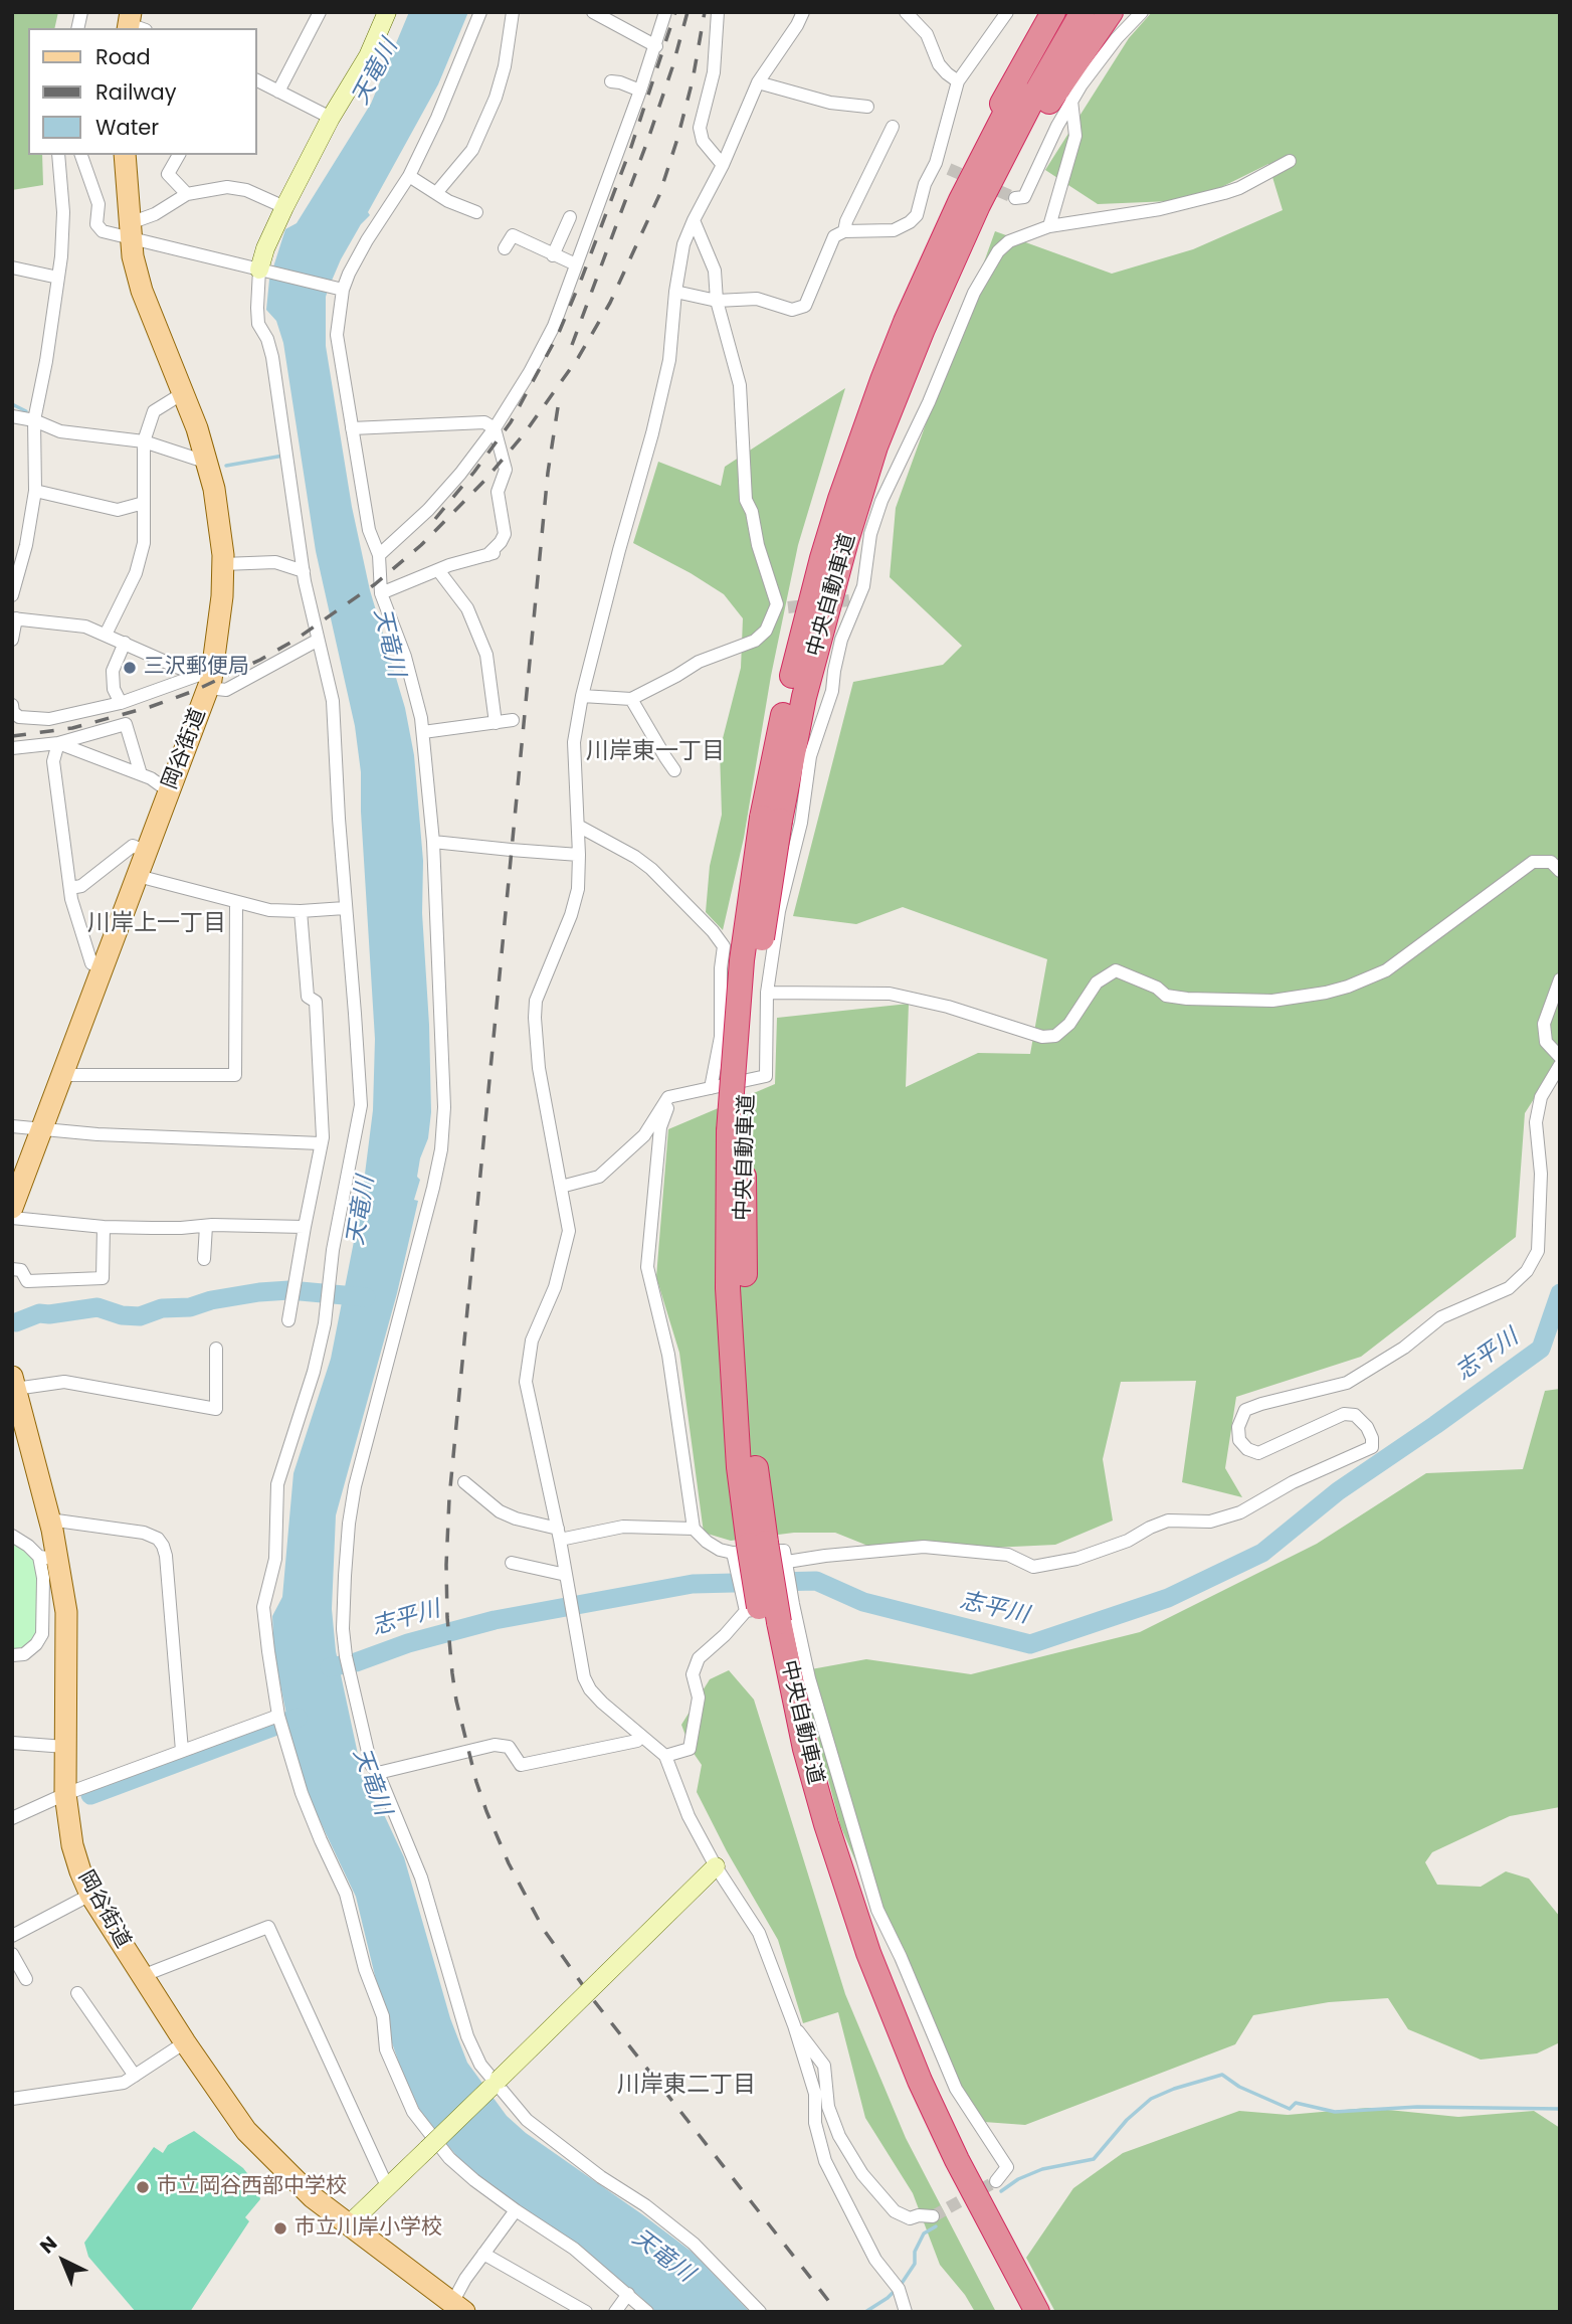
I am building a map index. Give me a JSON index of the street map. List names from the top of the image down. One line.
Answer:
{"streets":{"highway":["中央自動車道"],"main road":["岡谷街道"]},"districts":["川岸東一丁目","川岸上一丁目","川岸東二丁目"],"water":["天竜川","志平川"],"places":["三沢郵便局","市立岡谷西部中学校","市立川岸小学校"],"legend":["Road","Railway","Water"],"north":"top left"}
